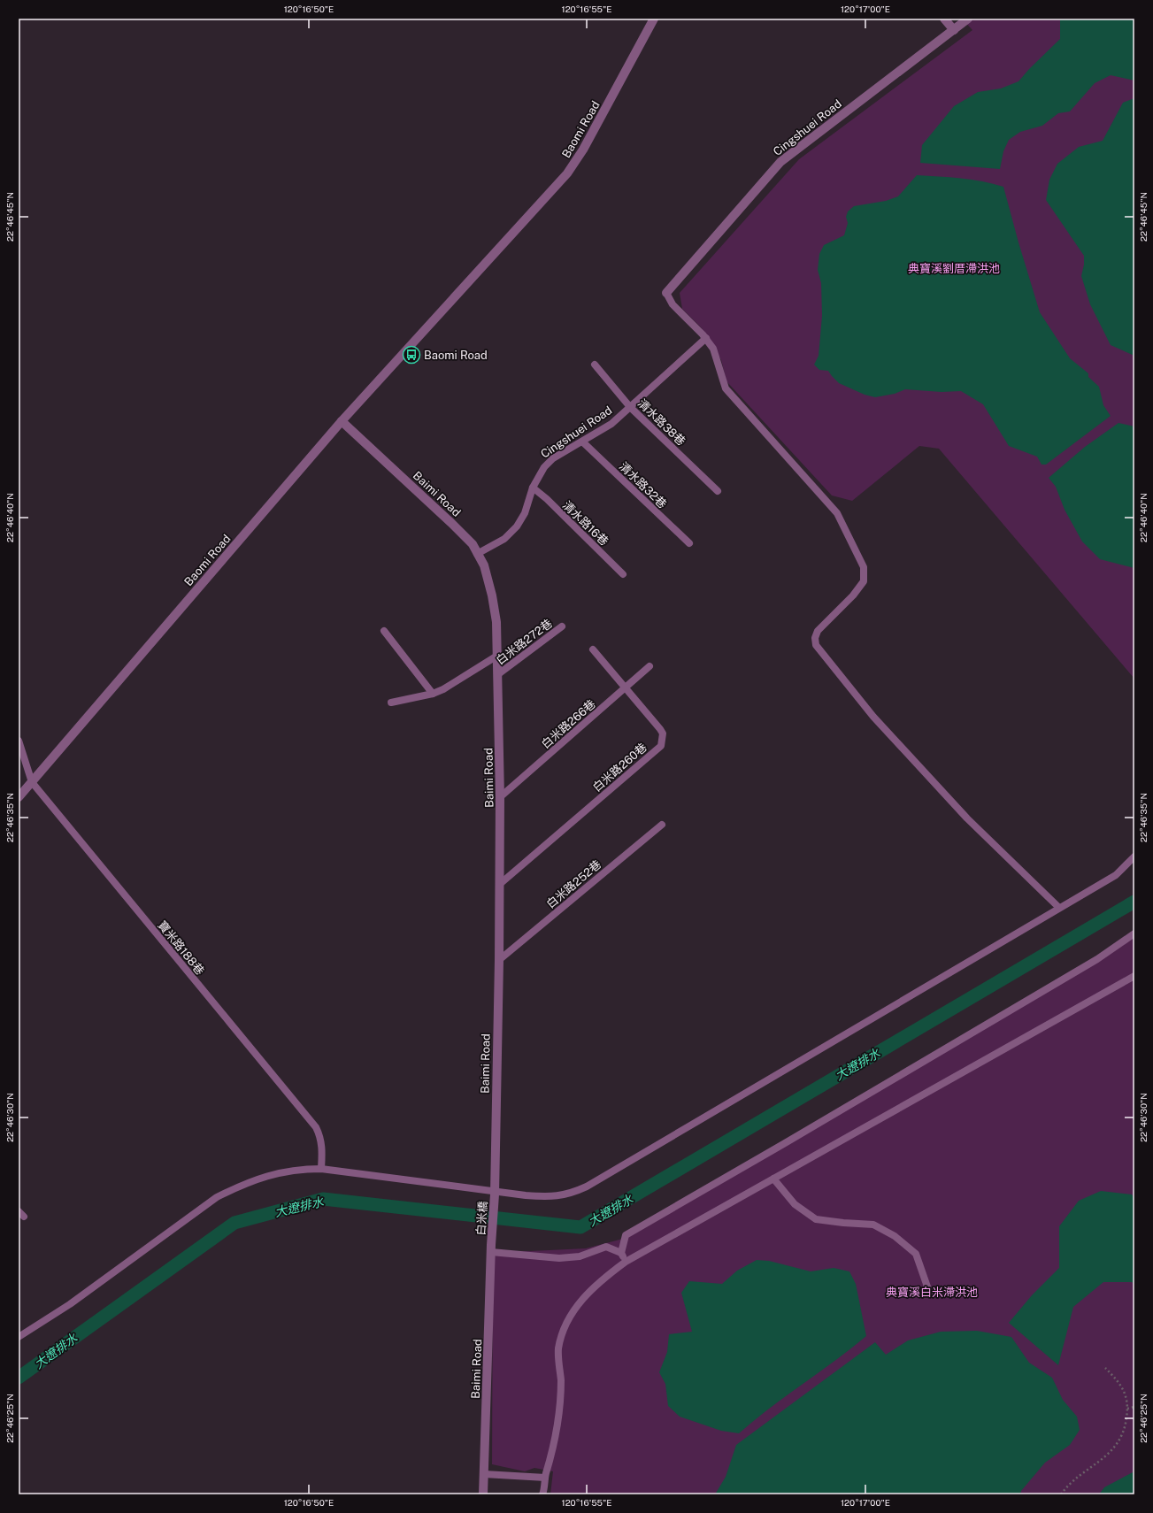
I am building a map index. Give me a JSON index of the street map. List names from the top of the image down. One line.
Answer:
{"streets":{"street":["Cingshuei Road","Baomi Road","Baimi Road","白米橋"],"lane":["清水路38巷","清水路32巷","清水路16巷","白米路272巷","白米路266巷","白米路260巷","白米路252巷","寶米路188巷"]},"crossings":[["Cingshuei Road","清水路38巷"],["Cingshuei Road","清水路32巷"],["Cingshuei Road","Baimi Road"],["Cingshuei Road","清水路16巷"],["Baomi Road","Baimi Road"],["Baomi Road","寶米路188巷"],["Baimi Road","白米路272巷"],["Baimi Road","白米路266巷"],["Baimi Road","白米路260巷"],["Baimi Road","白米路252巷"],["Baimi Road","白米橋"],["白米路266巷","白米路260巷"]],"water":["大遼排水"],"parks":["典寶溪劉厝滯洪池","典寶溪白米滯洪池"],"places":{"bus stop":["Baomi Road"]},"coordinates":["120°16'50\"E","120°16'55\"E","120°17'00\"E","22°46'45\"N","22°46'40\"N","22°46'35\"N","22°46'30\"N","22°46'25\"N"]}
